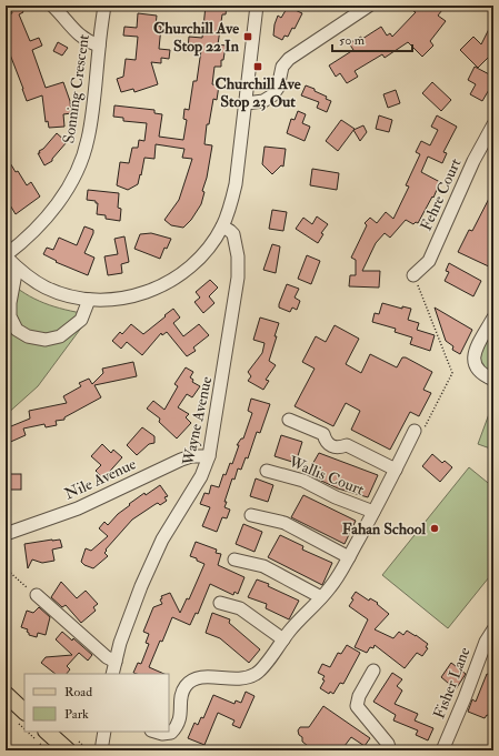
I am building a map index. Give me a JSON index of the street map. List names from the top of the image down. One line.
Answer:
{"streets":{"street":["Sonning Crescent","Fehre Court","Wayne Avenue","Wallis Court","Nile Avenue","Fisher Lane"]},"crossings":[["Wayne Avenue","Nile Avenue"]],"places":{"transit":["Churchill Ave Stop 22 In","Churchill Ave Stop 23 Out"],"other":["Fahan School"]},"legend":["Road","Park"],"scale_bar":"50 m"}
